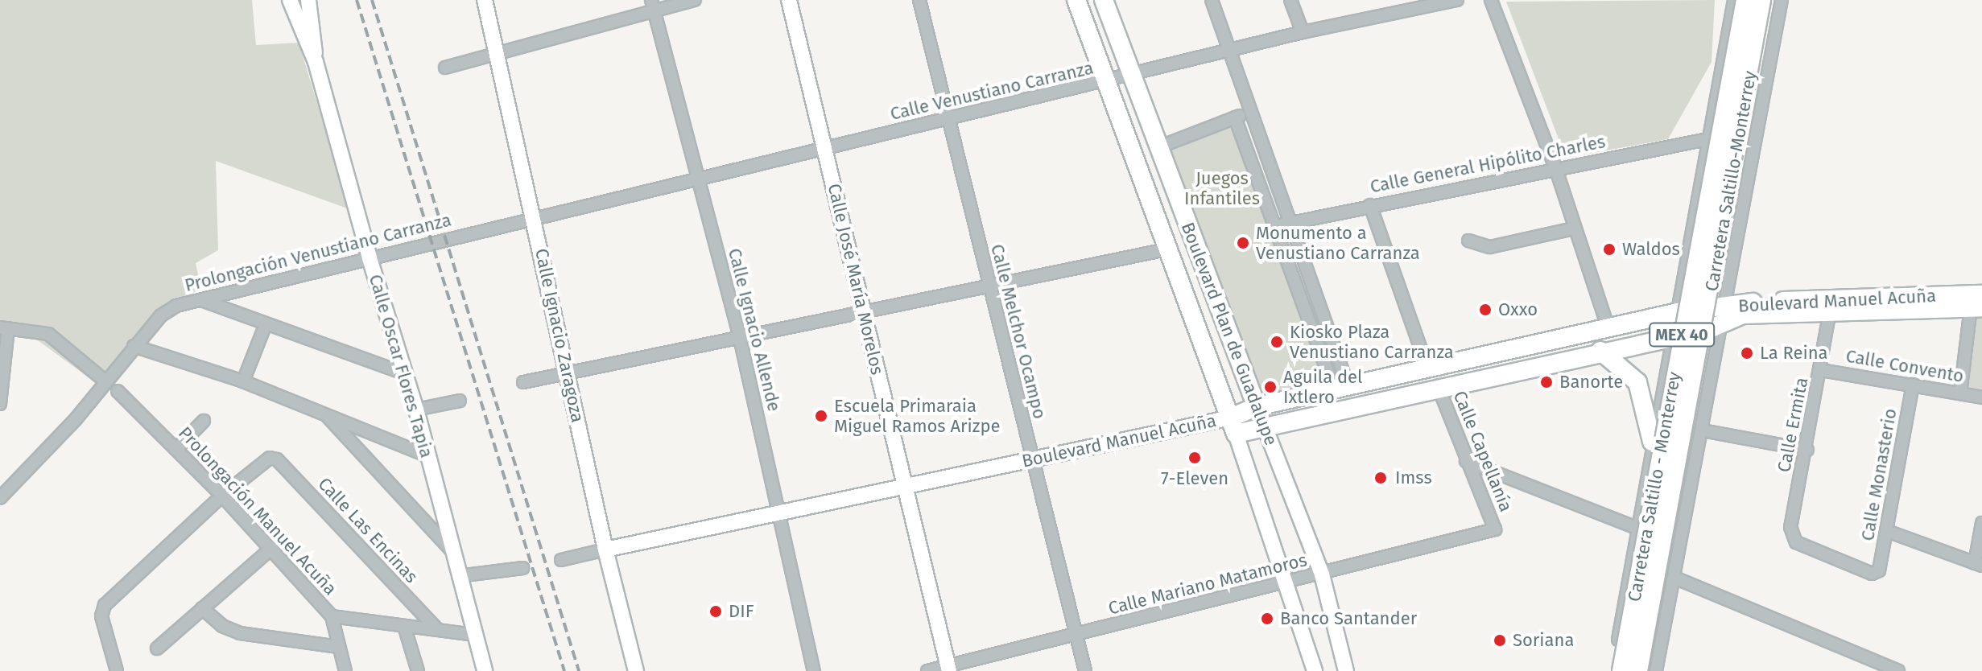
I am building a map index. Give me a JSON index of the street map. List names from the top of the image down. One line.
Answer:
{"streets":{"highway":["MEX 40","Carretera Saltillo - Monterrey"],"main road":["Boulevard Manuel Acuña","Boulevard Plan de Guadalupe"],"street":["Calle Venustiano Carranza","Calle General Hipólito Charles","Carretera Saltillo-Monterrey","Prolongación Venustiano Carranza","Calle José María Morelos","Calle Ignacio Allende","Calle Melchor Ocampo","Calle Ignacio Zaragoza","Calle Oscar Flores Tapia","Calle Convento","Calle Ermita","Calle Capellanía","Calle Monasterio","Prolongación Manuel Acuña","Calle Las Encinas","Calle Mariano Matamoros"]},"crossings":[["Calle Venustiano Carranza","Prolongación Venustiano Carranza"],["Calle Venustiano Carranza","Calle José María Morelos"],["Calle Venustiano Carranza","Calle Ignacio Allende"],["Calle Venustiano Carranza","Calle Melchor Ocampo"],["Calle Venustiano Carranza","Boulevard Plan de Guadalupe"],["Calle Venustiano Carranza","Calle Ignacio Zaragoza"],["Calle General Hipólito Charles","Carretera Saltillo-Monterrey"],["Carretera Saltillo-Monterrey","Boulevard Manuel Acuña"],["Prolongación Venustiano Carranza","Calle Ignacio Zaragoza"],["Prolongación Venustiano Carranza","Calle Oscar Flores Tapia"],["Calle José María Morelos","Boulevard Manuel Acuña"],["Calle José María Morelos","Calle Mariano Matamoros"],["Boulevard Manuel Acuña","Calle Ignacio Allende"],["Boulevard Manuel Acuña","Calle Melchor Ocampo"],["Boulevard Manuel Acuña","Boulevard Plan de Guadalupe"],["Boulevard Manuel Acuña","Calle Ignacio Zaragoza"],["Boulevard Manuel Acuña","Calle Ermita"],["Boulevard Manuel Acuña","Calle Capellanía"],["Calle Melchor Ocampo","Calle Mariano Matamoros"],["Boulevard Plan de Guadalupe","Calle Mariano Matamoros"],["Calle Convento","Calle Ermita"],["Calle Convento","Calle Monasterio"],["Calle Ermita","Calle Monasterio"],["Calle Capellanía","Calle Mariano Matamoros"],["Prolongación Manuel Acuña","Calle Las Encinas"]],"parks":["Juegos Infantiles"],"places":["Monumento a Venustiano Carranza","Waldos","Oxxo","Kiosko Plaza Venustiano Carranza","La Reina","Banorte","Aguila del Ixtlero","Escuela Primaraia Miguel Ramos Arizpe","7-Eleven","Imss","DIF","Banco Santander","Soriana"]}
